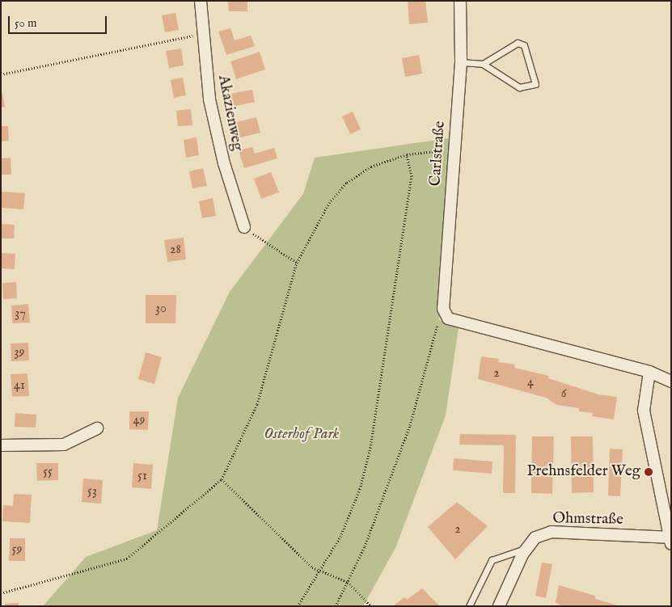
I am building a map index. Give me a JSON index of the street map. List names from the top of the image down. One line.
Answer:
{"streets":{"street":["Akazienweg","Carlstraße","Ohmstraße"]},"parks":["Osterhof Park"],"places":["Prehnsfelder Weg"],"house_numbers":["28","30","37","39","2","4","41","6","49","55","51","53","2","59"],"scale_bar":"50 m"}
